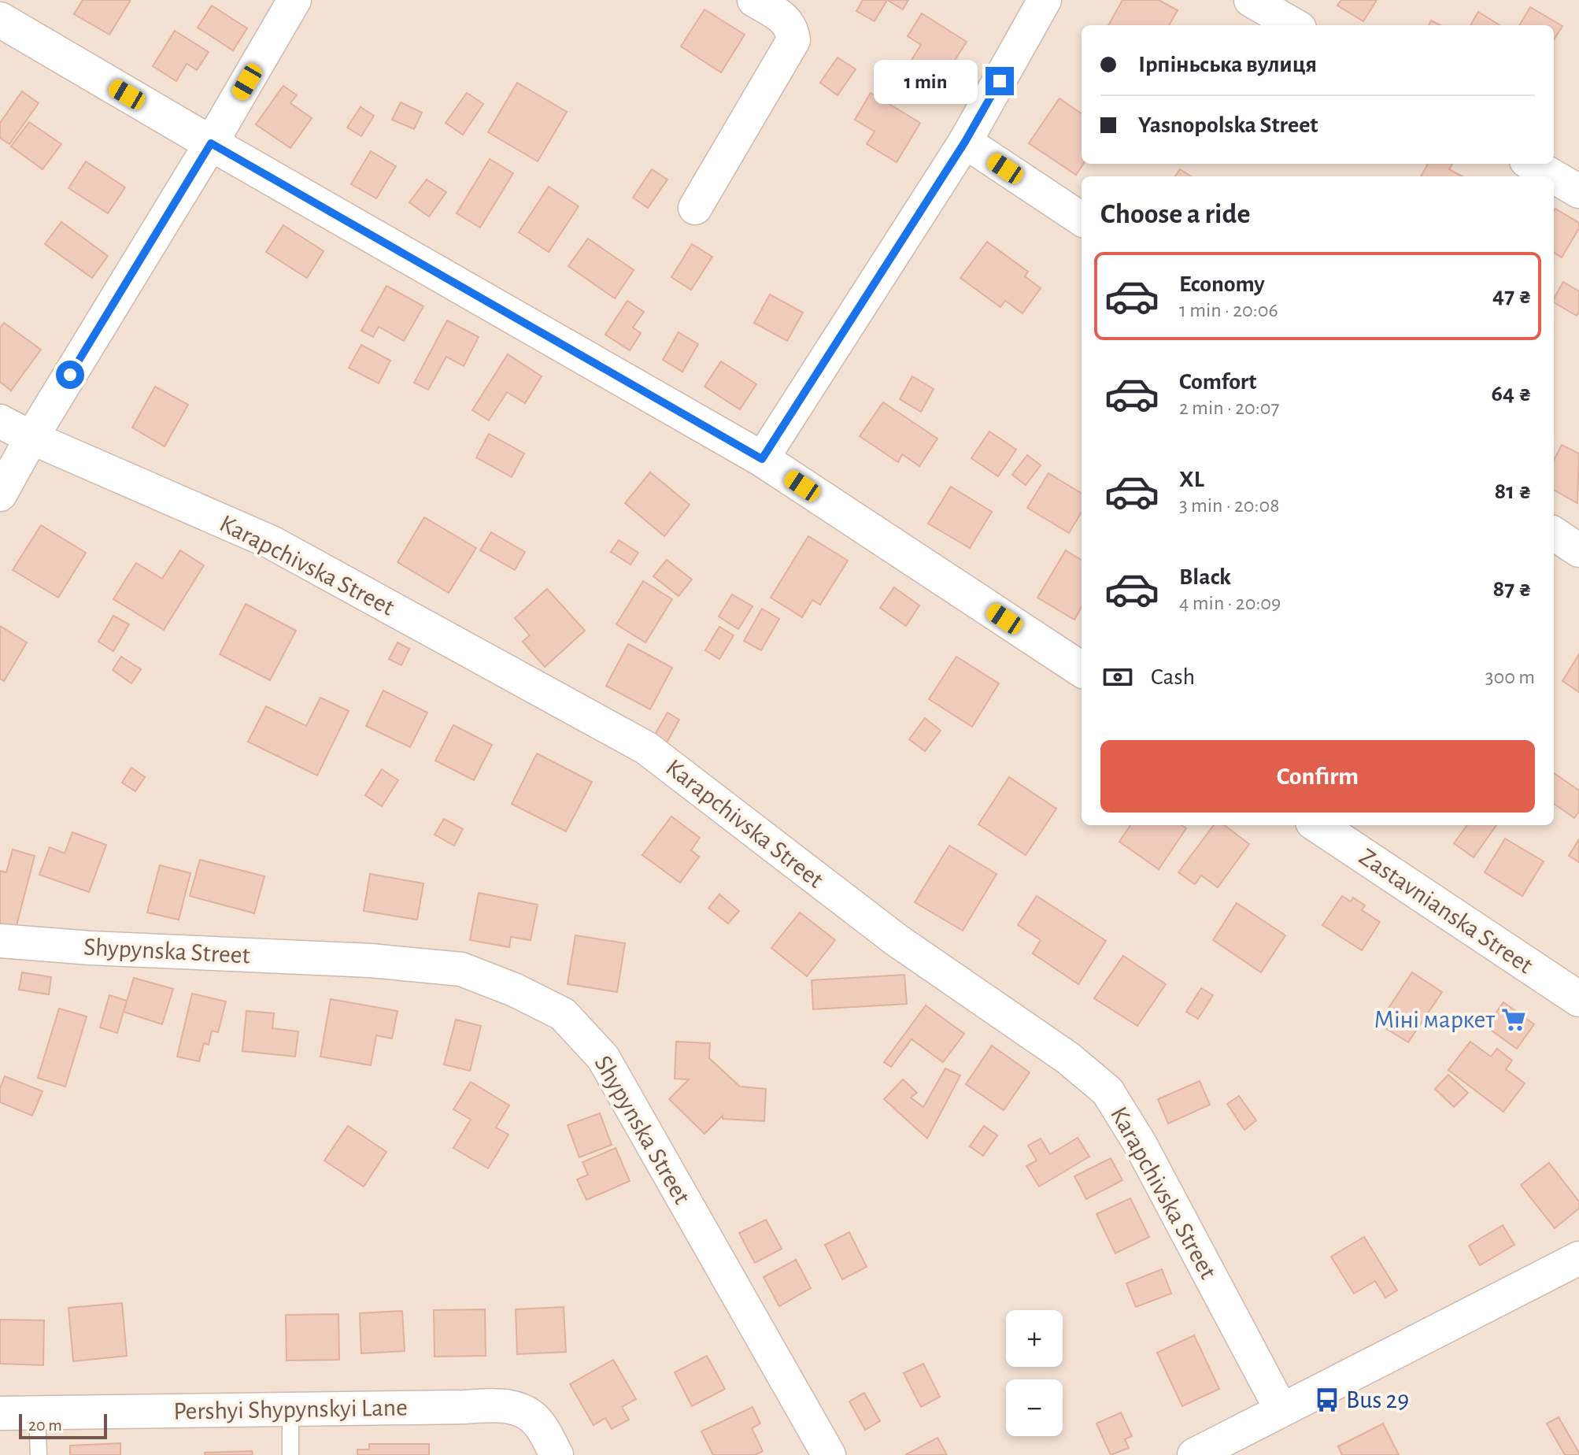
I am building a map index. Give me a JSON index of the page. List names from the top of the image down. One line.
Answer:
{"streets":{"street":["Karapchivska Street","Zastavnianska Street","Shypynska Street","Pershyi Shypynskyi Lane"]},"places":{"supermarket":["Міні маркет"],"bus stop":["Bus 29"]},"scale_bar":"20 m","page":{"banner":["Ірпіньська вулиця","Yasnopolska Street"],"bubble":"1 min","heading":"Choose a ride","list":[{"name":"Economy","note":"1 min · 20:06","value":"47 ₴"},{"name":"Comfort","note":"2 min · 20:07","value":"64 ₴"},{"name":"XL","note":"3 min · 20:08","value":"81 ₴"},{"name":"Black","note":"4 min · 20:09","value":"87 ₴"}],"pay":["Cash","300 m"],"buttons":"Confirm","map_buttons":["+","−"],"scale":"20 m"}}
